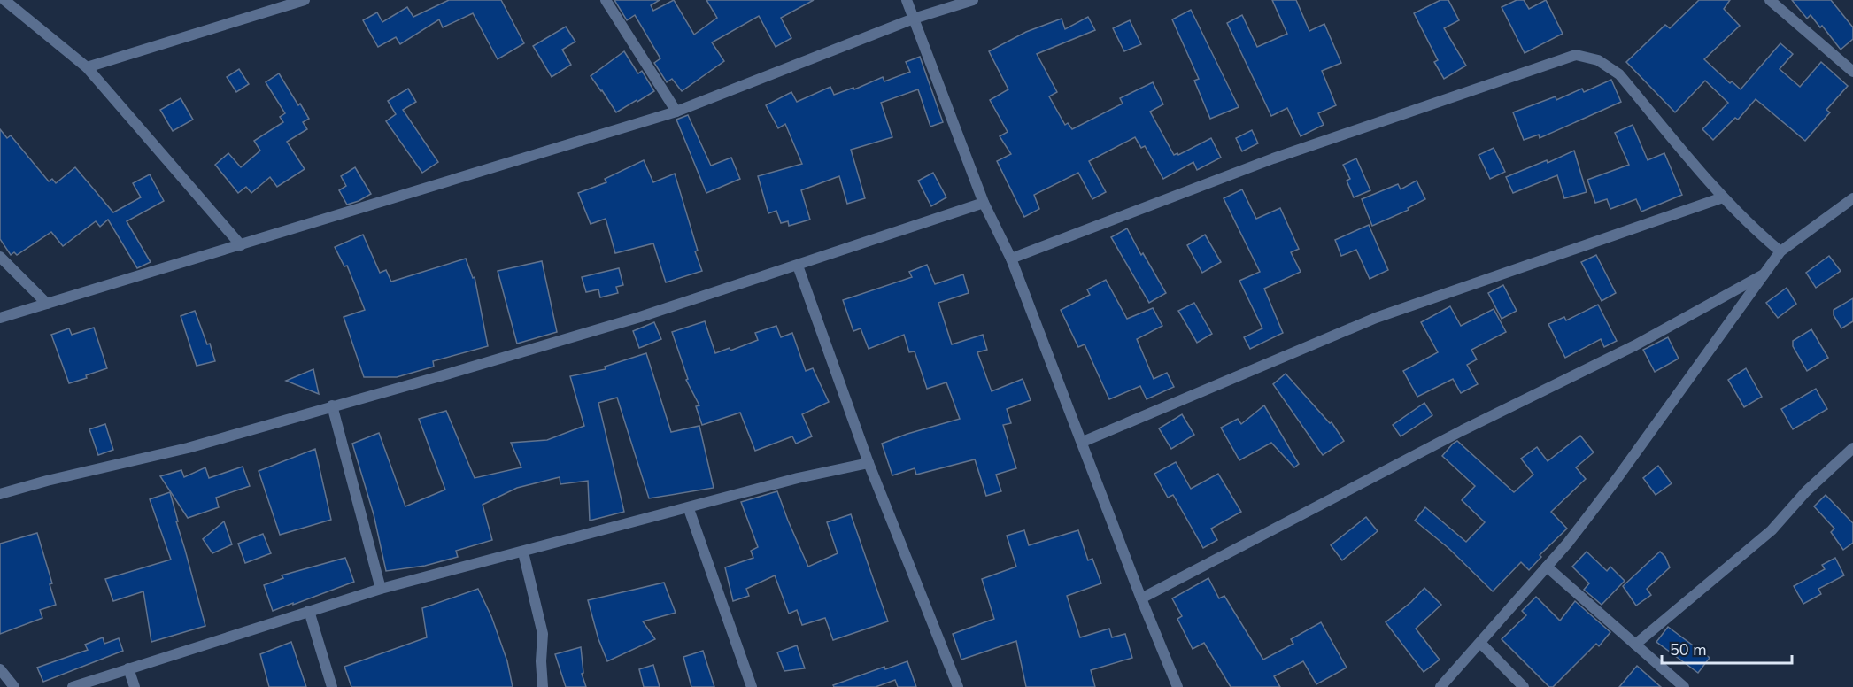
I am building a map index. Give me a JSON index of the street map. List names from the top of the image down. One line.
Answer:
{"scale_bar":"50 m"}
